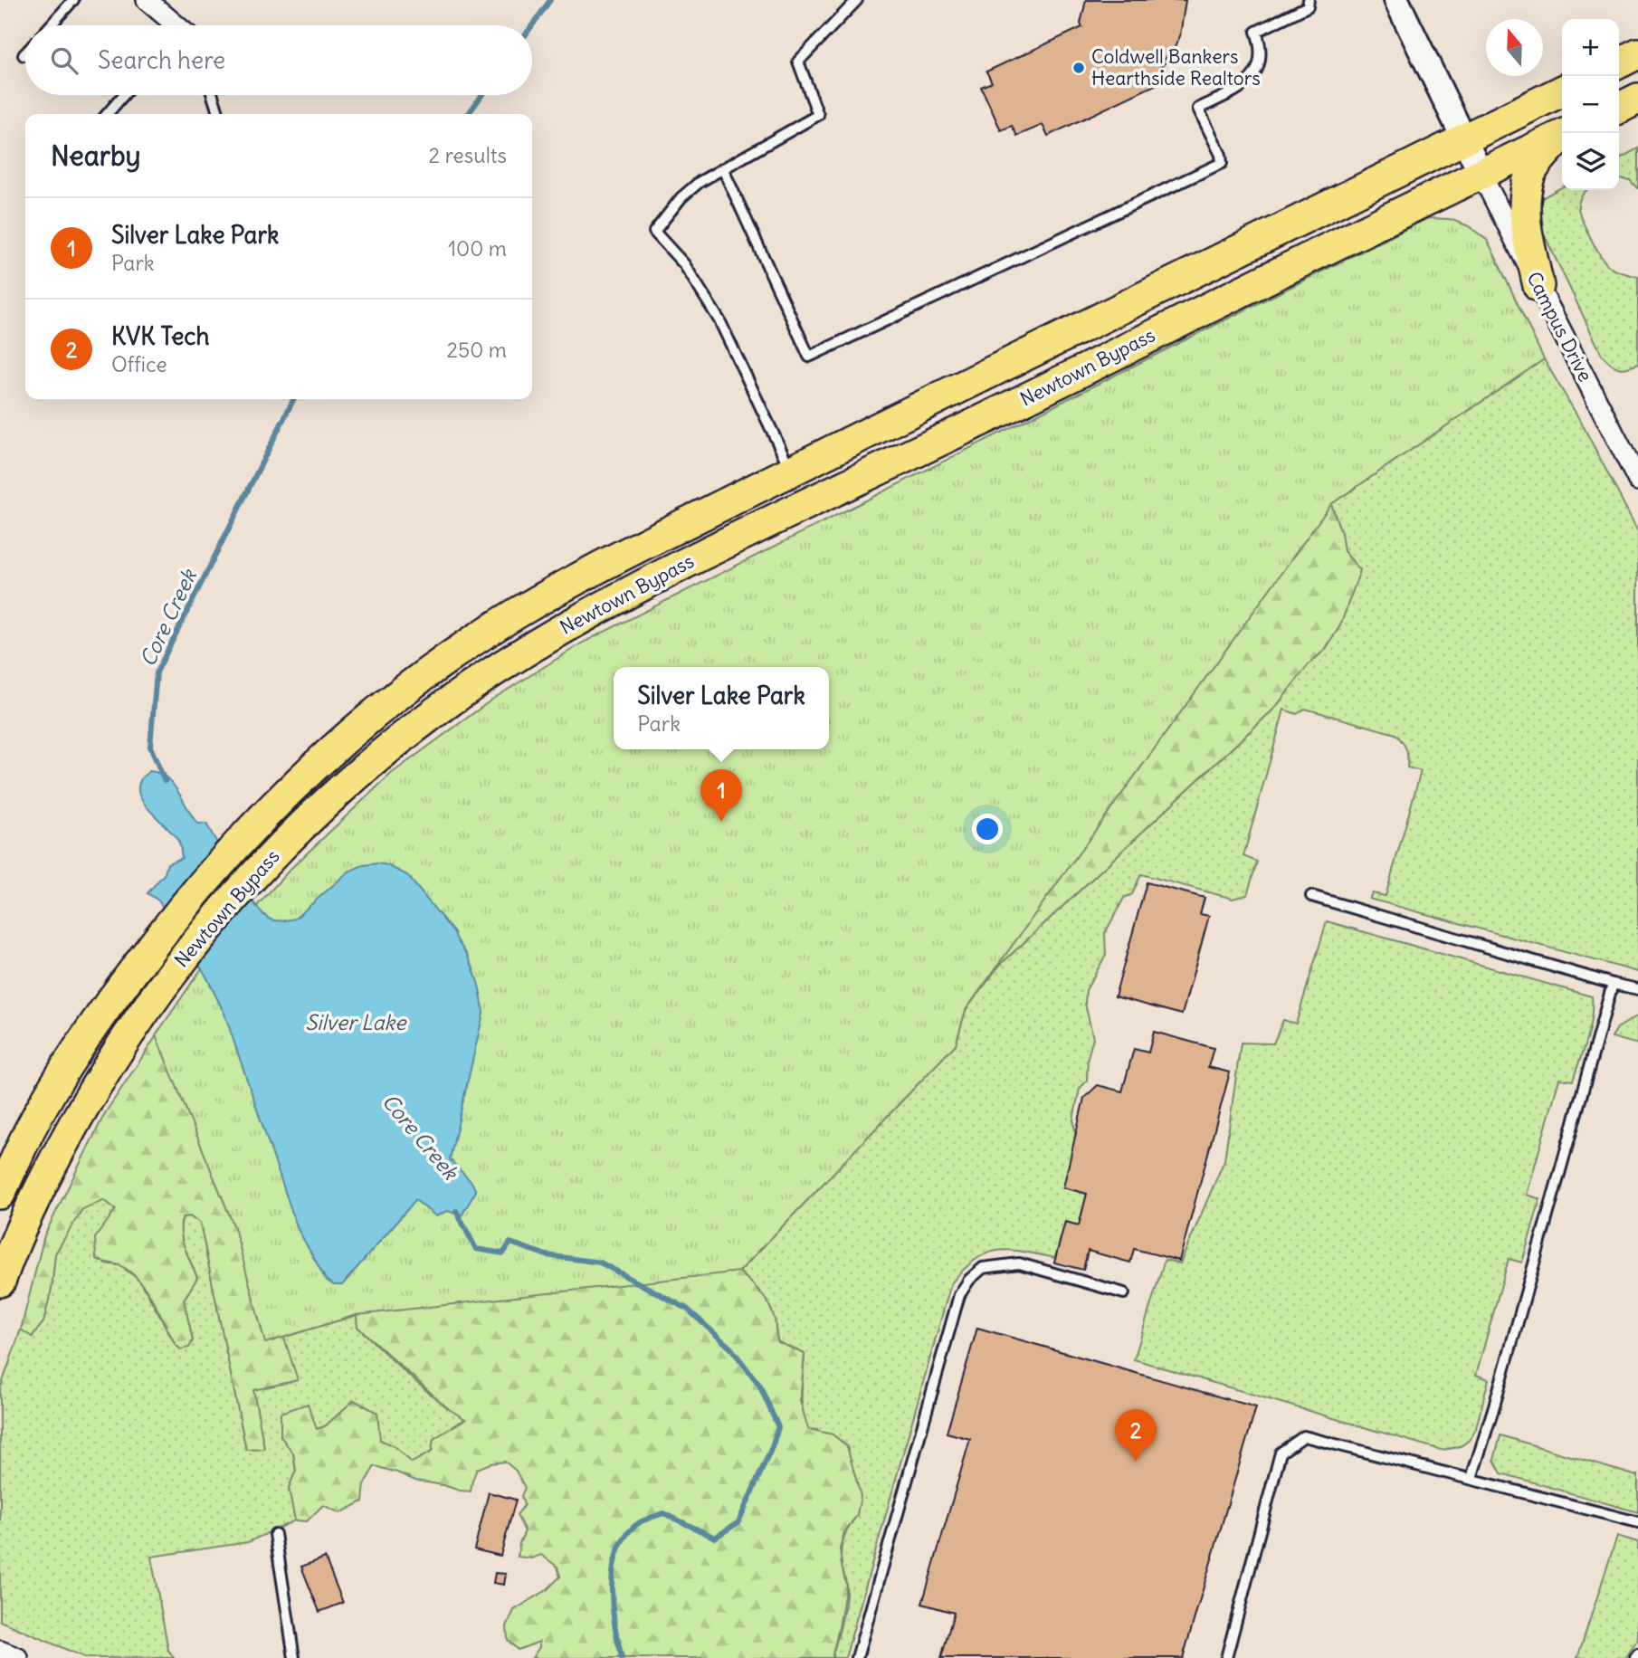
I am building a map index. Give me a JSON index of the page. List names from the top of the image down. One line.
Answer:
{"streets":{"highway":["Newtown Bypass"],"street":["Campus Drive"]},"crossings":[["Campus Drive","Newtown Bypass"]],"water":["Core Creek","Silver Lake"],"places":["Coldwell Bankers Hearthside Realtors"],"north":"top","page":{"map_buttons":["+","−"],"search":"Search here","heading":["Nearby","2 results"],"list":[{"mark":"1","name":"Silver Lake Park","note":"Park","value":"100 m"},{"mark":"2","name":"KVK Tech","note":"Office","value":"250 m"}],"popup":["Silver Lake Park","Park"],"pins":["1","2"]}}
